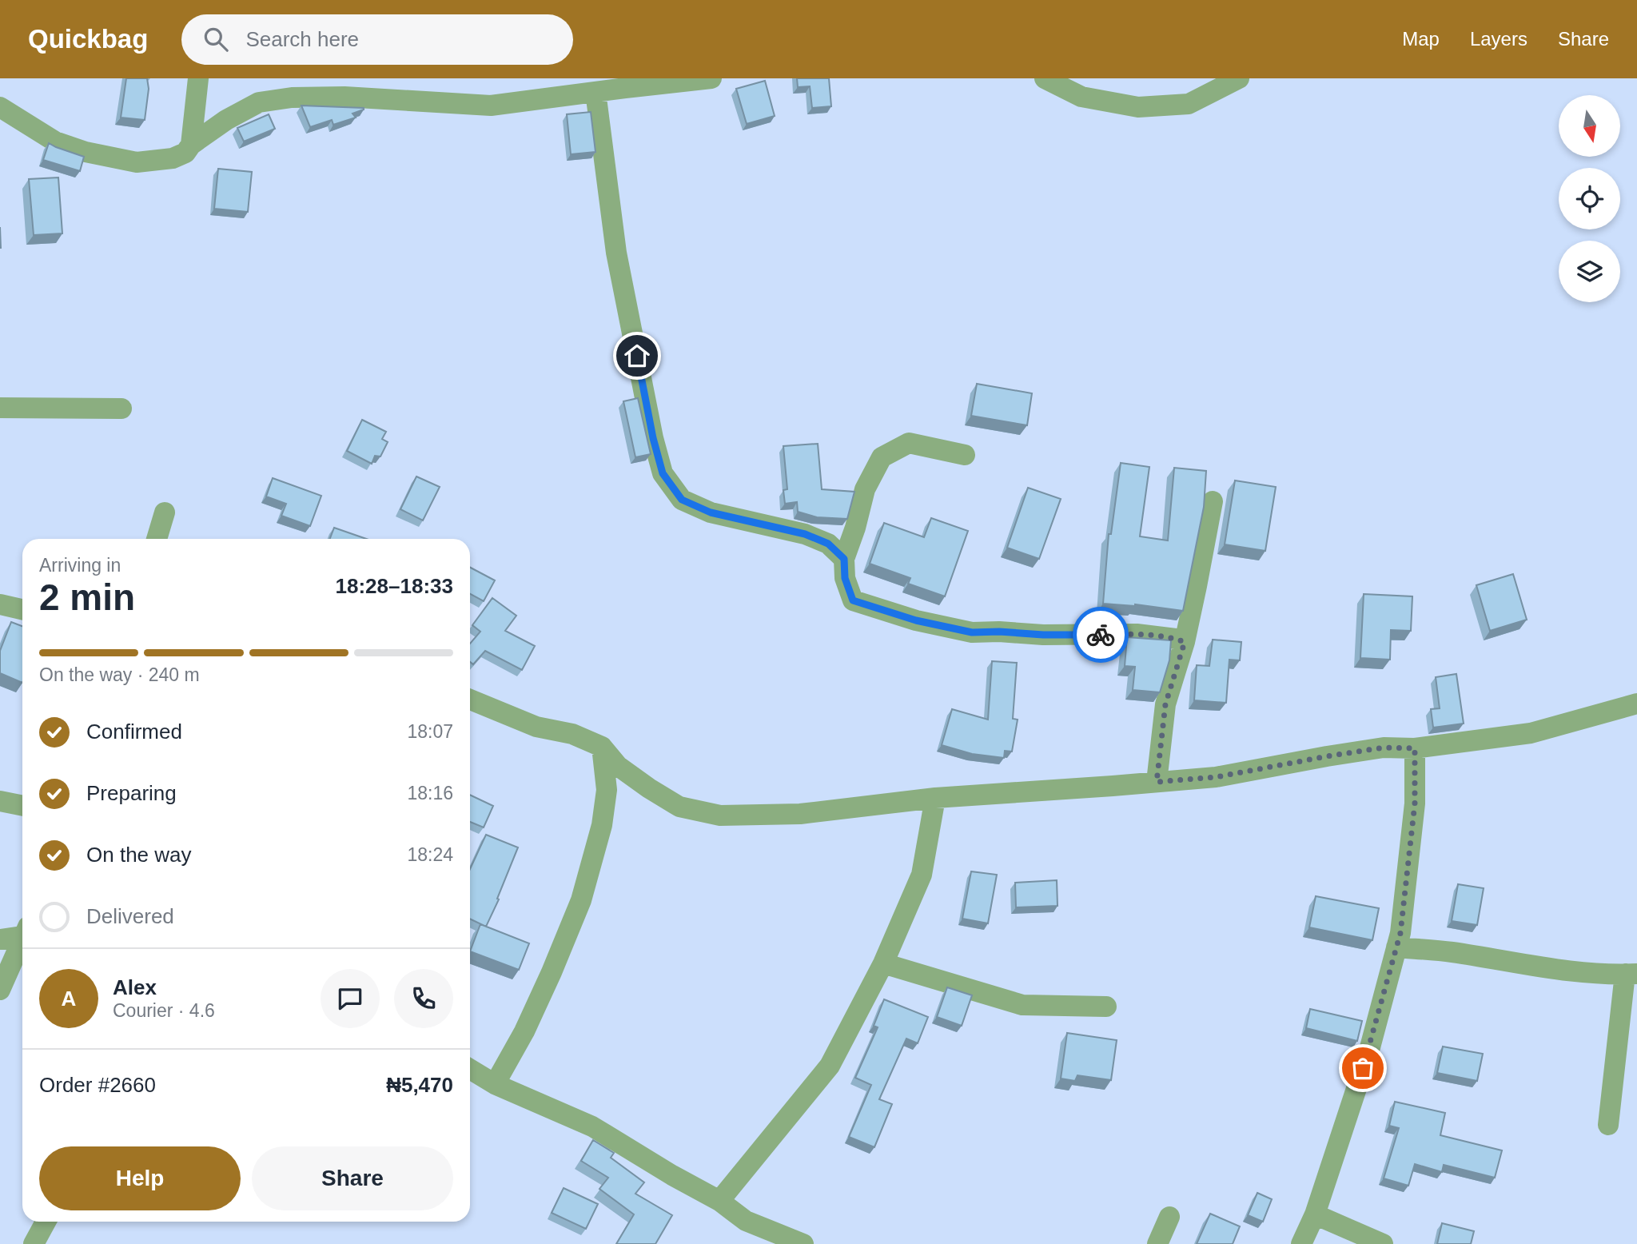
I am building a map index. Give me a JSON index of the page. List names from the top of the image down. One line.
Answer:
{"north":"bottom","page":{"header":"Quickbag","search":"Search here","nav":["Map","Layers","Share"],"heading":["2 min","Arriving in","18:28–18:33"],"panel":["Alex","Courier · 4.6","Order #2660","₦5,470"],"bar":"On the way · 240 m","list":[["Confirmed","18:07"],["Preparing","18:16"],["On the way","18:24"],"Delivered"],"round":"A","buttons":["Help","Share"]}}
